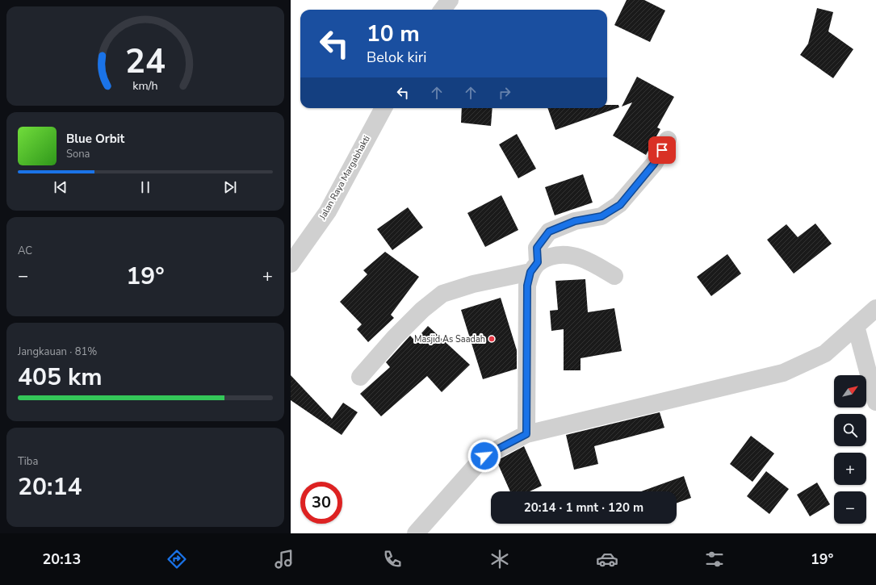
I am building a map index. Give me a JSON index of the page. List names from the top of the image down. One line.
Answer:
{"streets":{"street":["Jalan Raya Margabhakti"]},"places":["Masjid As Saadah"],"north":"top right","page":{"turn":["10 m","Belok kiri"],"song":["Blue Orbit","Sona"],"tile":["AC",["Jangkauan · 81%","405 km"],["Tiba","20:14"]],"heat":["−","19°","+"],"map_buttons":["+","−"],"limit":"30","trip":"20:14 · 1 mnt · 120 m","tabs":["20:13","19°"],"gauge":["24","km/h"]}}
